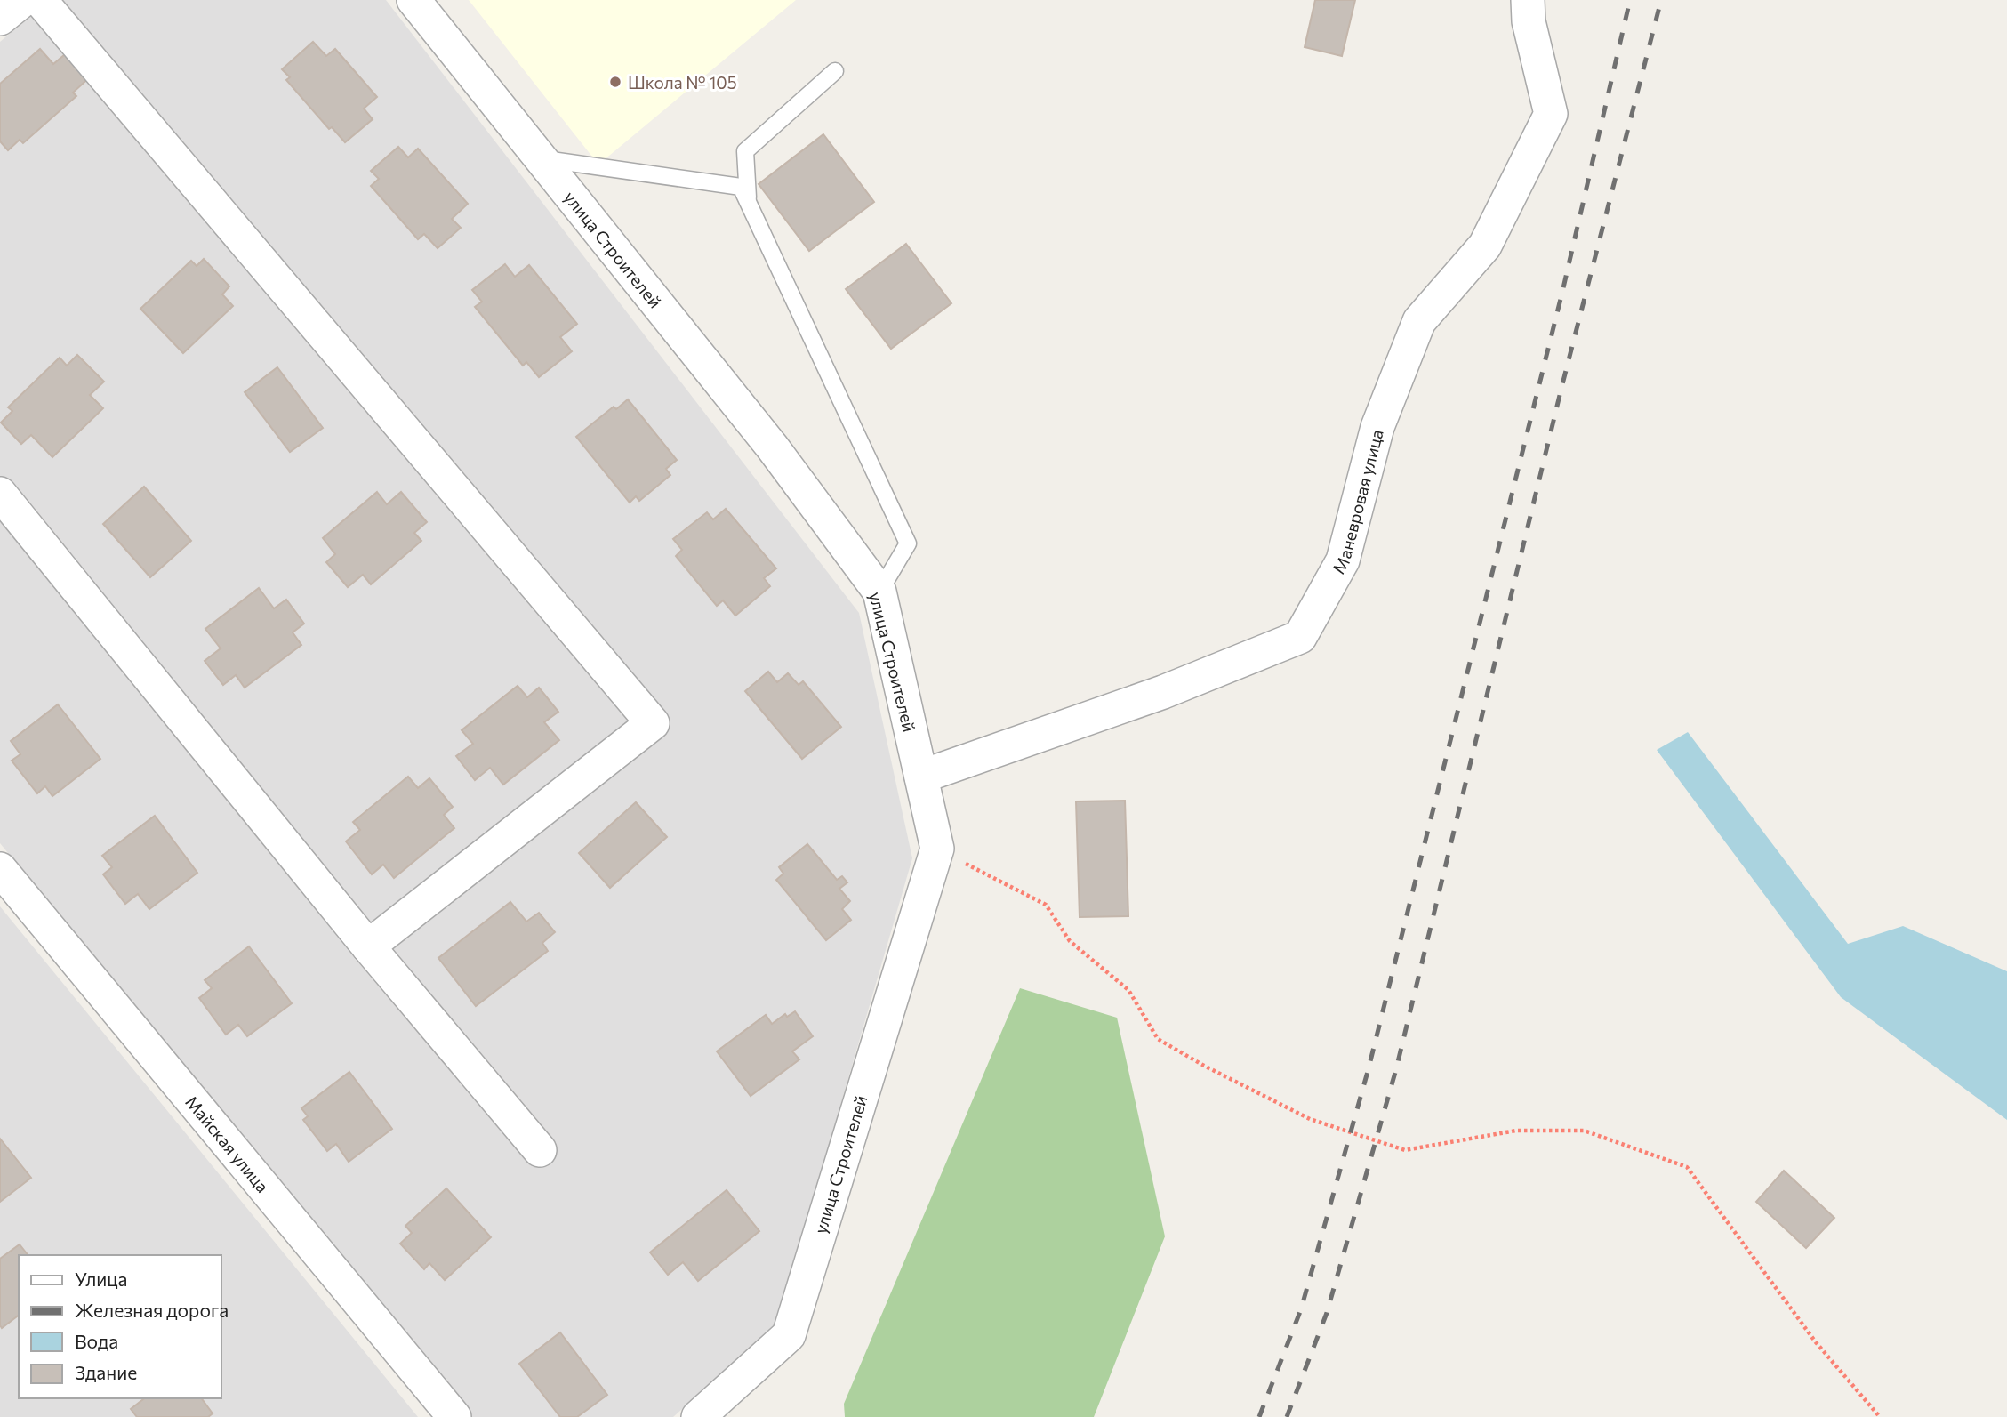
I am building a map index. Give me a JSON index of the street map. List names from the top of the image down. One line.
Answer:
{"streets":{"street":["улица Строителей","Маневровая улица","Майская улица"]},"crossings":[["улица Строителей","Маневровая улица"]],"places":["Школа № 105"],"legend":["Улица","Железная дорога","Вода","Здание"]}
